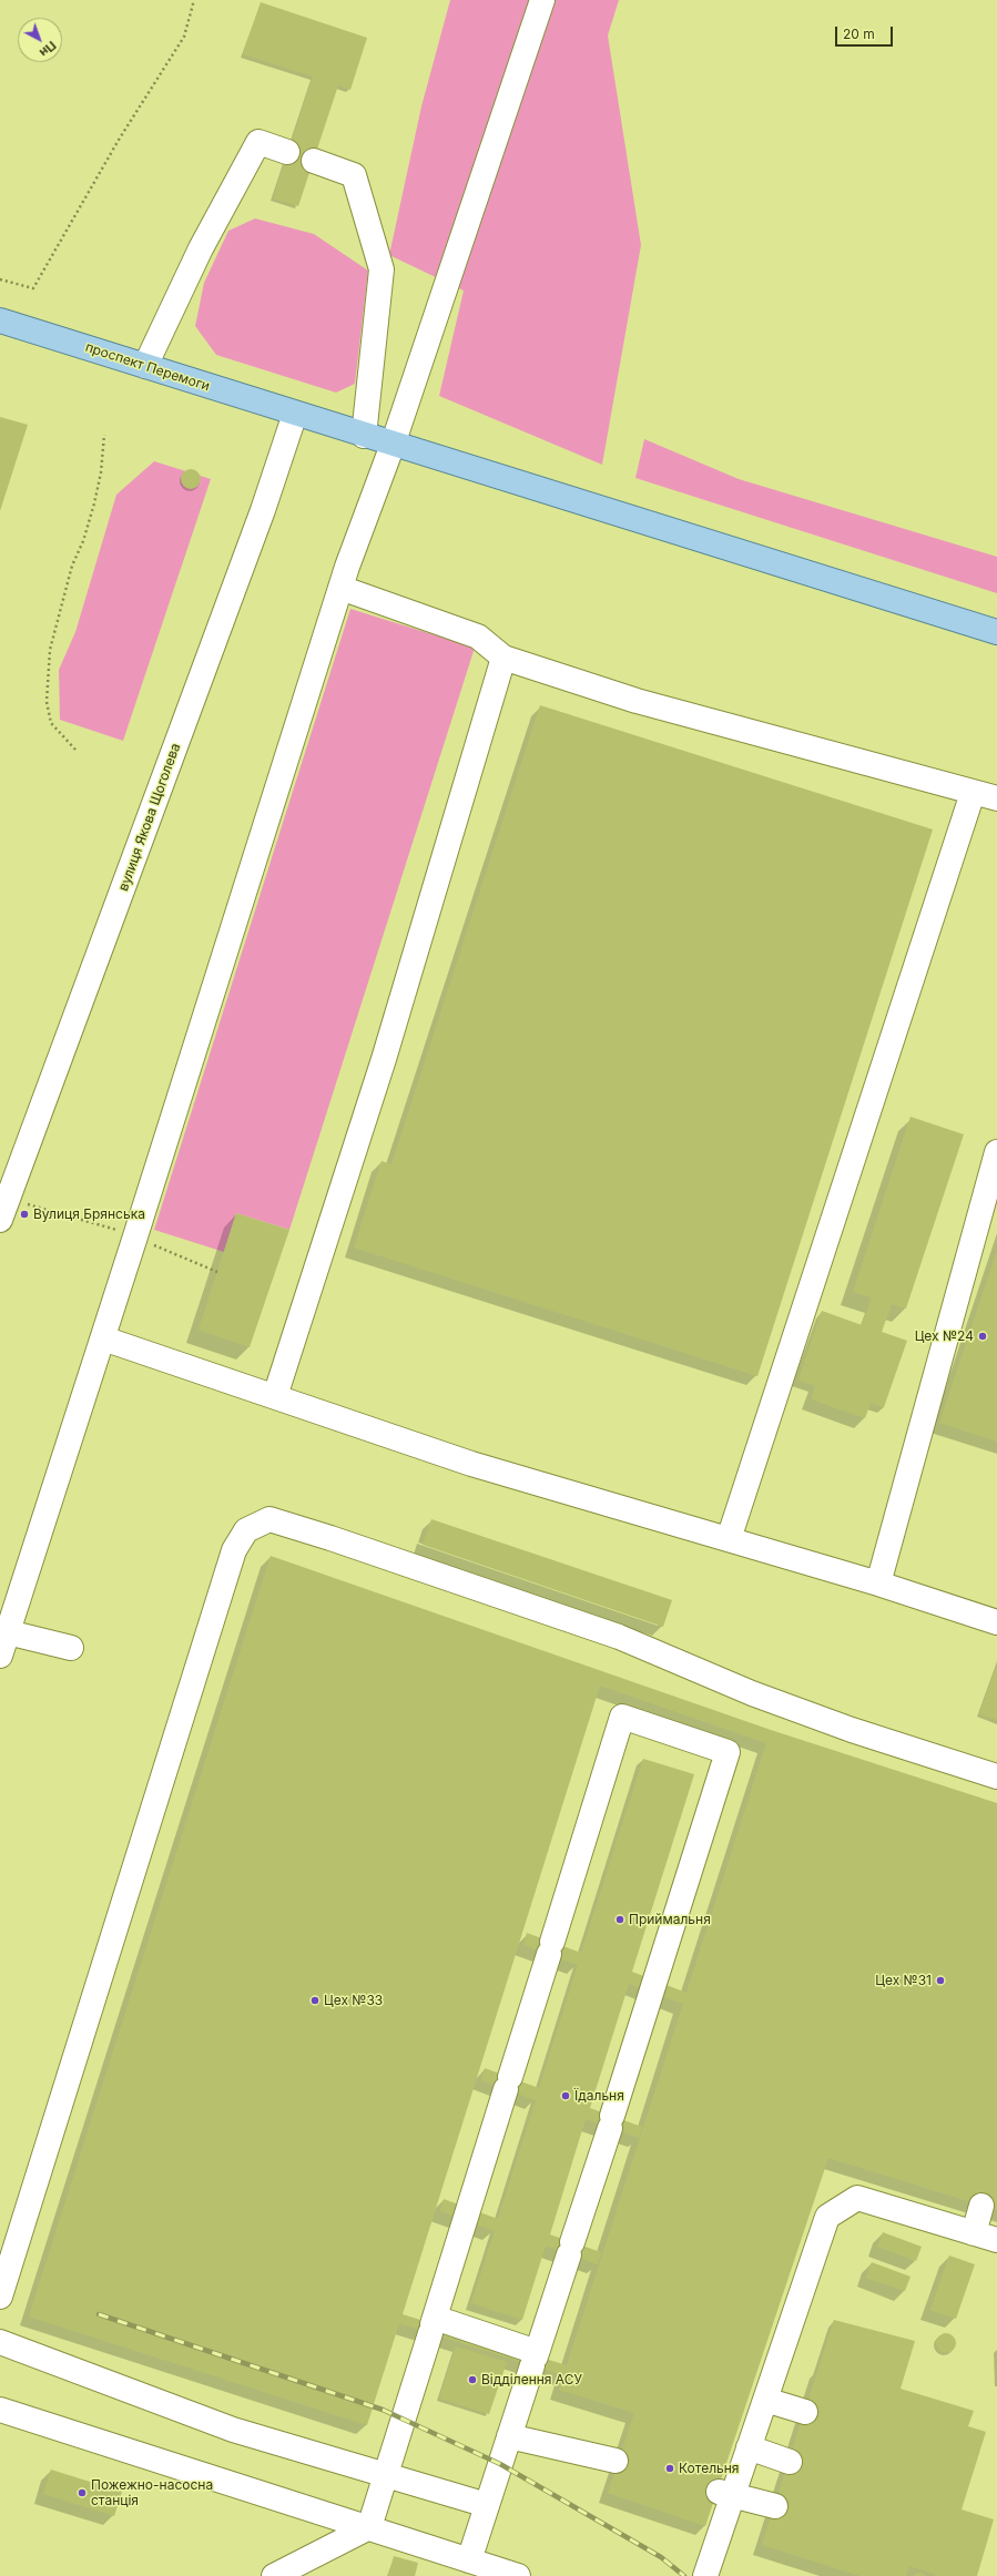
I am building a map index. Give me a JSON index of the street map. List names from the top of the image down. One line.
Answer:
{"streets":{"main road":["проспект Перемоги"],"street":["вулиця Якова Щоголева"]},"crossings":[["проспект Перемоги","вулиця Якова Щоголева"]],"places":["Вулиця Брянська","Цех №24","Приймальня","Цех №31","Цех №33","Їдальня","Відділення АСУ","Котельня","Пожежно-насосна станція"],"scale_bar":"20 m","north":"bottom right"}
